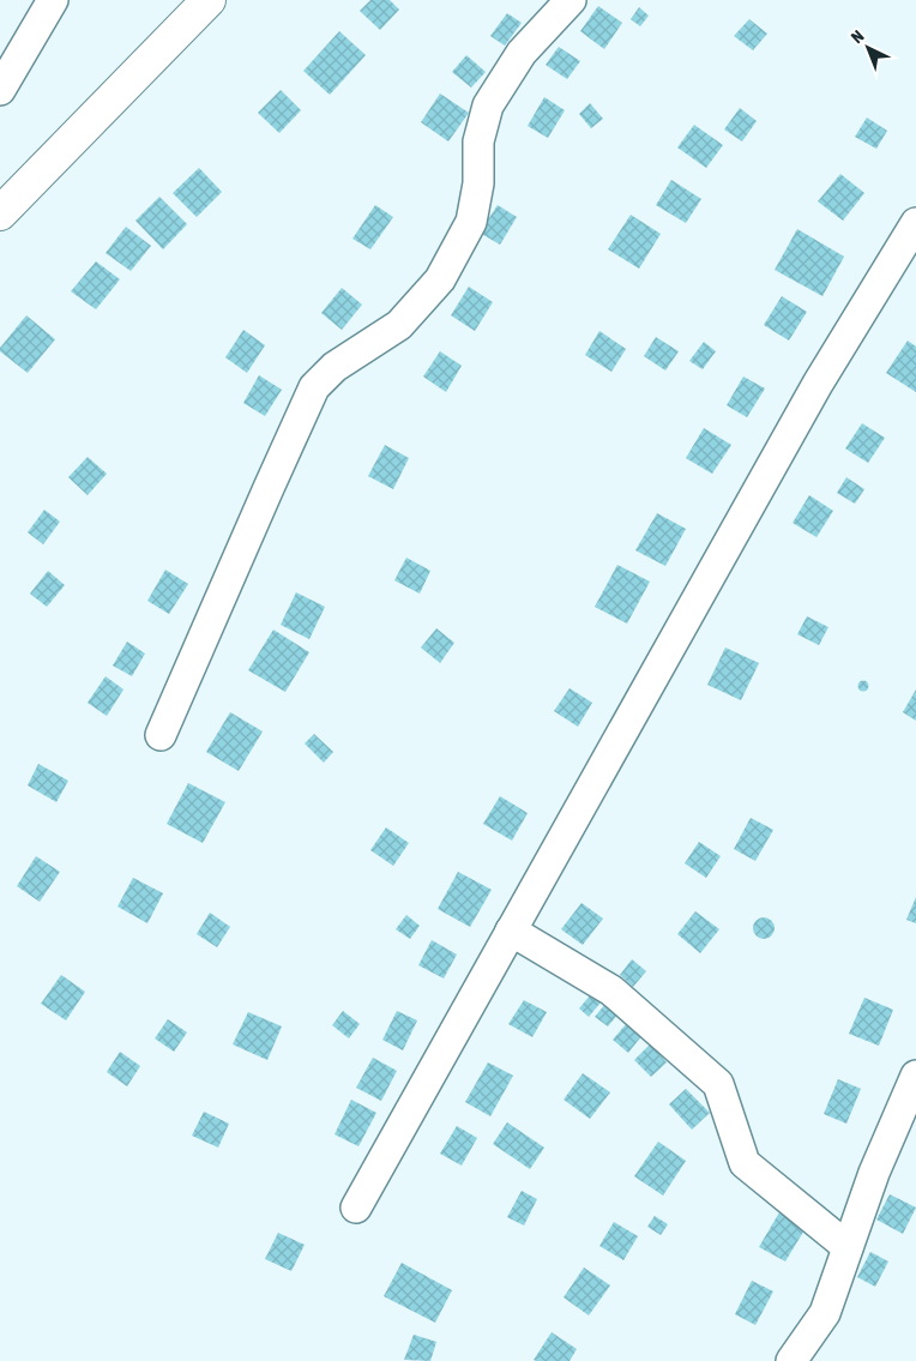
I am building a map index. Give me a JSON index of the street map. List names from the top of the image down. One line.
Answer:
{"north":"top left"}
